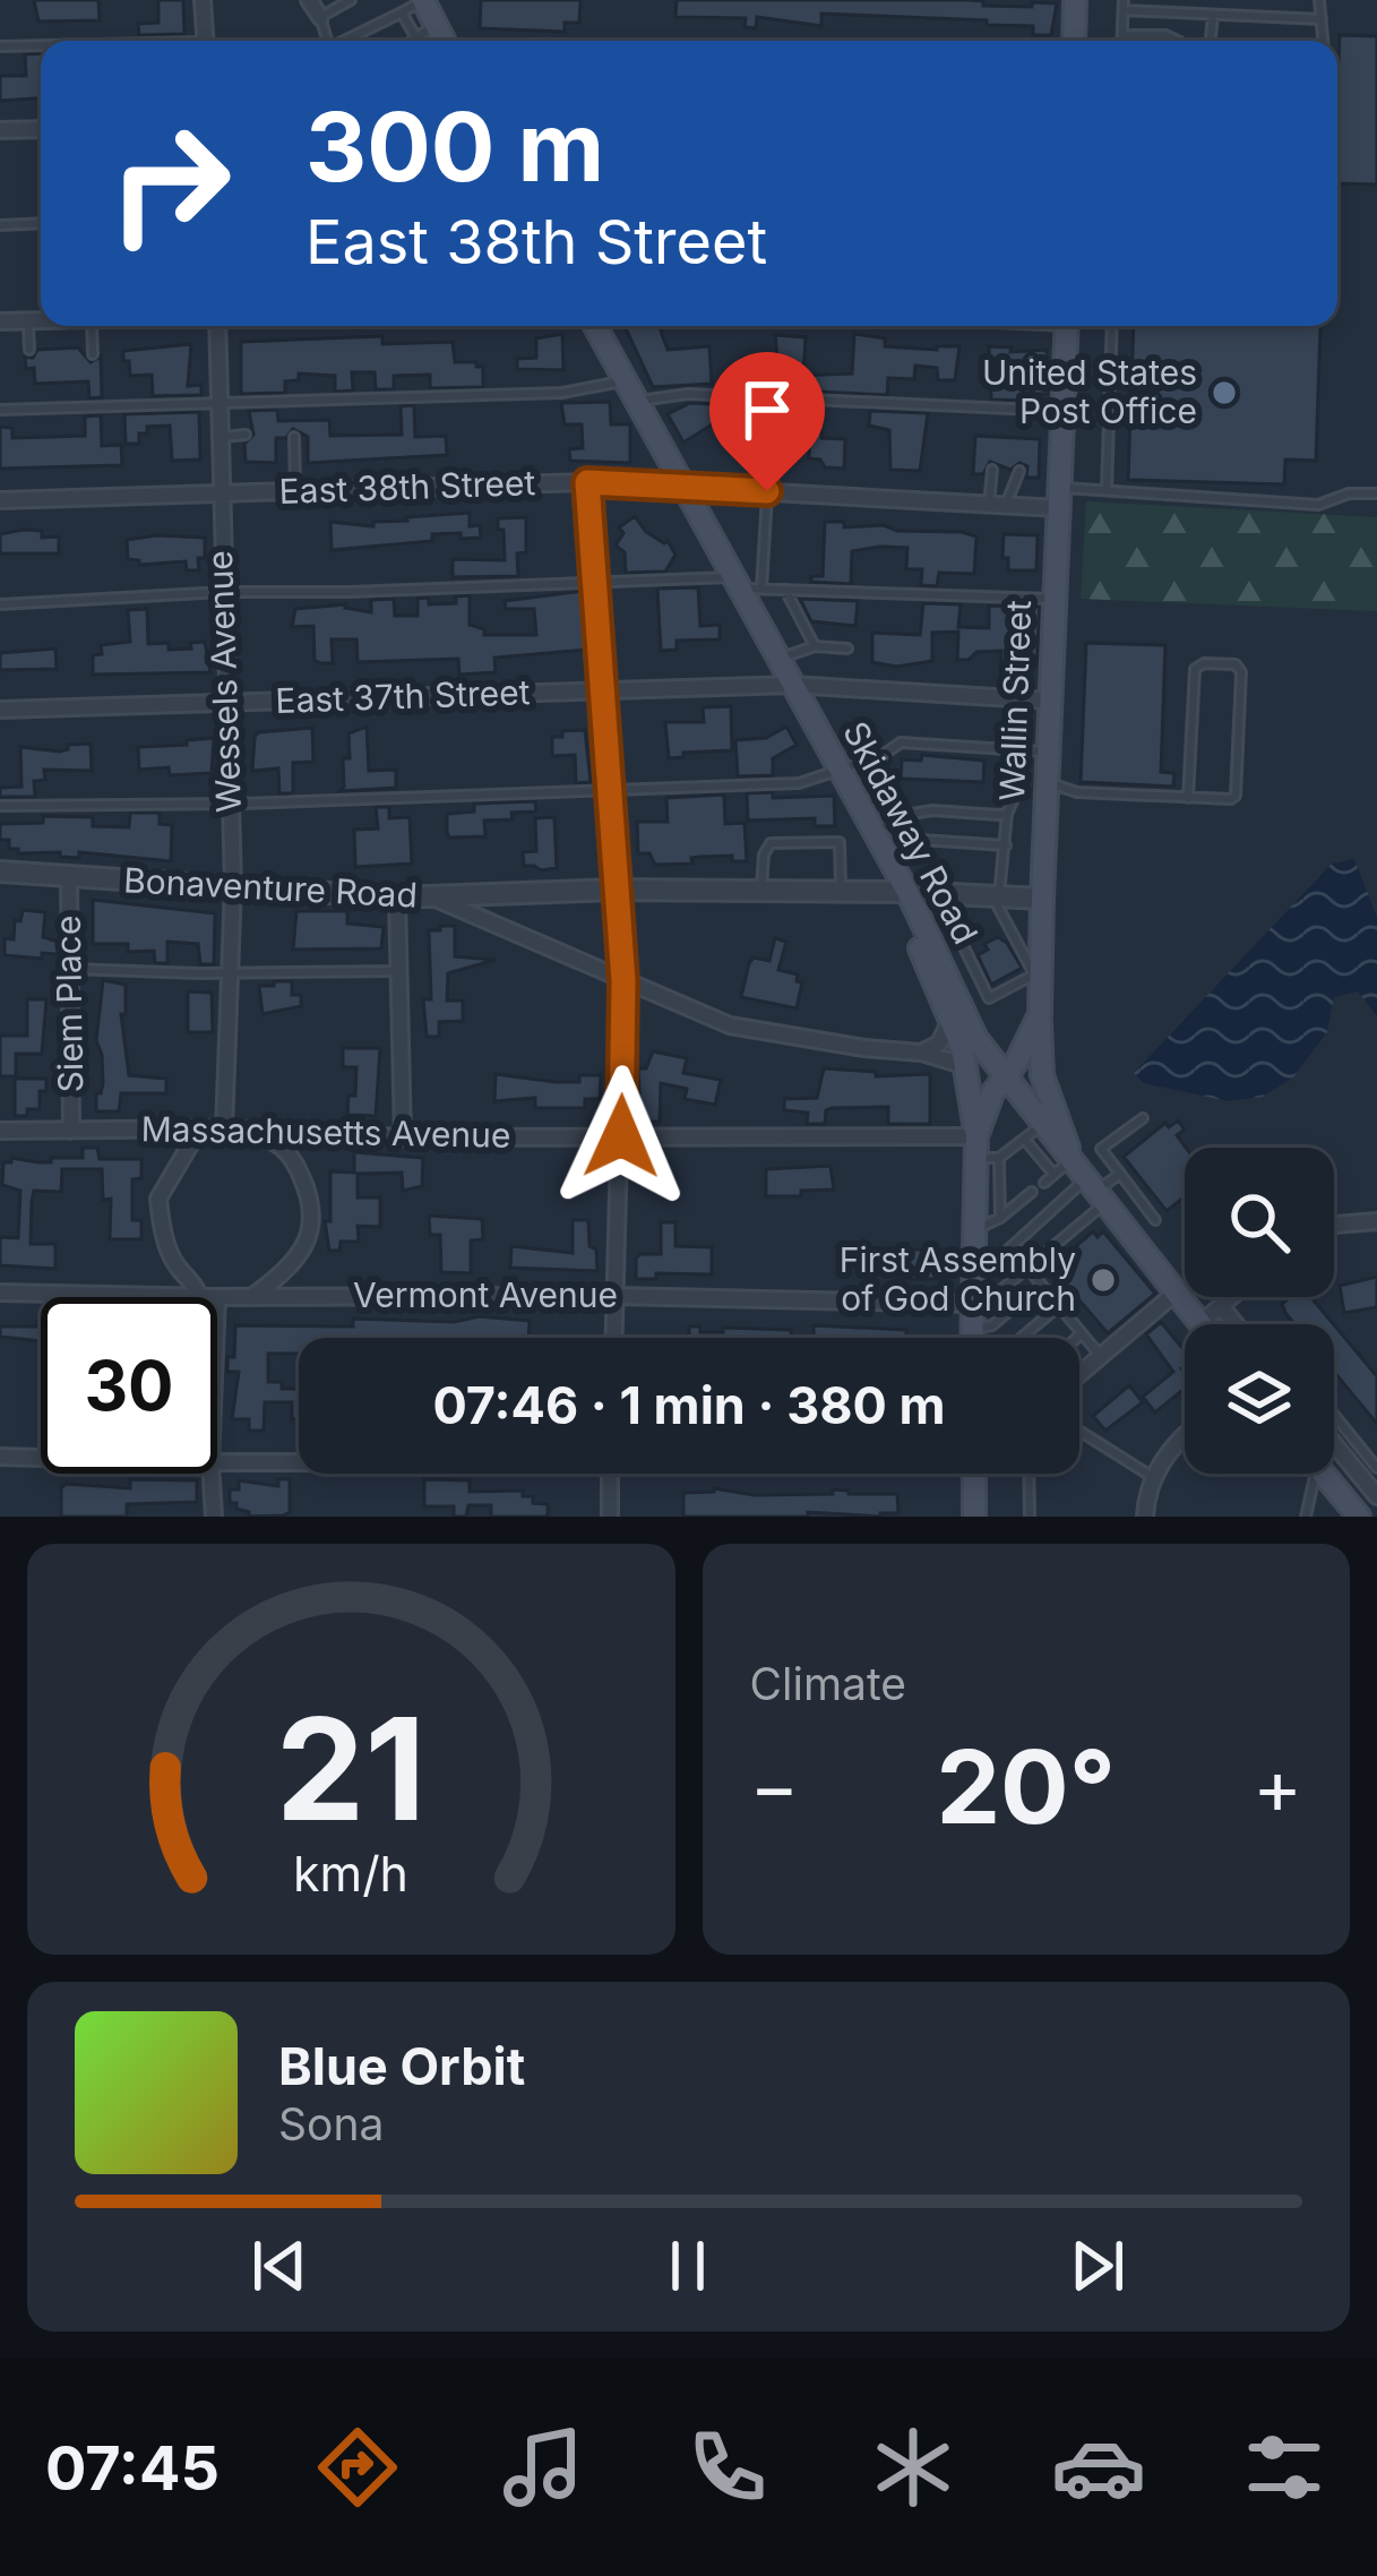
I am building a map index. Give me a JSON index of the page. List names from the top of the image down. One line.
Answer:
{"streets":{"main road":["Wallin Street","Skidaway Road"],"street":["East 38th Street","Wessels Avenue","East 37th Street","Bonaventure Road","Siem Place","Massachusetts Avenue","Vermont Avenue"]},"crossings":[["East 38th Street","Wessels Avenue"],["East 38th Street","Wallin Street"],["East 38th Street","Skidaway Road"],["Wessels Avenue","East 37th Street"],["Wessels Avenue","Bonaventure Road"],["Wessels Avenue","Massachusetts Avenue"],["Wessels Avenue","Vermont Avenue"],["East 37th Street","Wallin Street"],["East 37th Street","Skidaway Road"],["Wallin Street","Skidaway Road"],["Wallin Street","Massachusetts Avenue"],["Bonaventure Road","Siem Place"],["Siem Place","Massachusetts Avenue"],["Massachusetts Avenue","Vermont Avenue"]],"places":["United States Post Office","First Assembly of God Church"],"page":{"turn":["300 m","East 38th Street"],"limit":"30","trip":"07:46 · 1 min · 380 m","tile":"Climate","heat":["−","20°","+"],"song":["Blue Orbit","Sona"],"tabs":"07:45","gauge":["21","km/h"]}}
